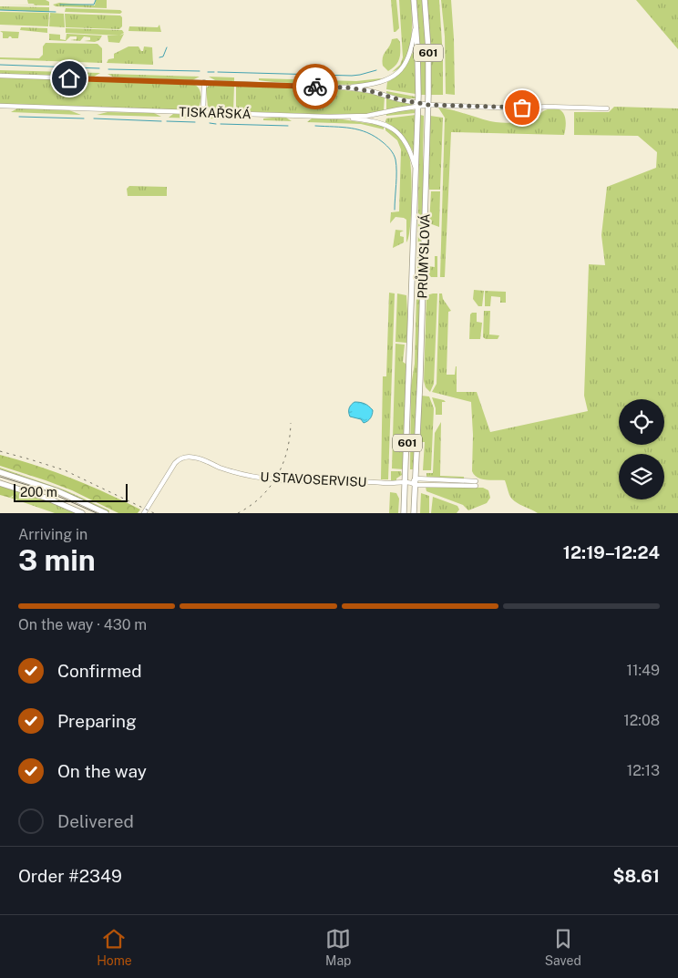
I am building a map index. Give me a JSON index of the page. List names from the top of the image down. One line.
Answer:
{"streets":{"main road":["601","PRŮMYSLOVÁ"],"street":["TISKAŘSKÁ","U STAVOSERVISU"]},"crossings":[["TISKAŘSKÁ","PRŮMYSLOVÁ"],["PRŮMYSLOVÁ","U STAVOSERVISU"]],"scale_bar":"200 m","page":{"scale":"200 m","heading":["3 min","Arriving in","12:19–12:24"],"panel":["Order #2349","$8.61"],"bar":"On the way · 430 m","list":[["Confirmed","11:49"],["Preparing","12:08"],["On the way","12:13"],"Delivered"],"tabs":["Home","Map","Saved"]}}
